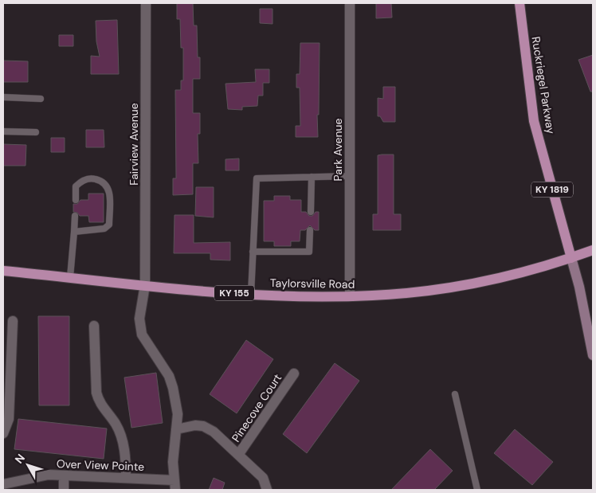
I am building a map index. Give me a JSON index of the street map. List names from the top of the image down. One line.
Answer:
{"streets":{"main road":["Ruckriegel Parkway","KY 1819","Taylorsville Road","KY 155"],"street":["Fairview Avenue","Park Avenue","Pinecove Court","Over View Pointe"]},"crossings":[["Ruckriegel Parkway","Taylorsville Road"],["Fairview Avenue","Taylorsville Road"],["Fairview Avenue","Over View Pointe"],["Park Avenue","Taylorsville Road"]],"north":"top left"}
